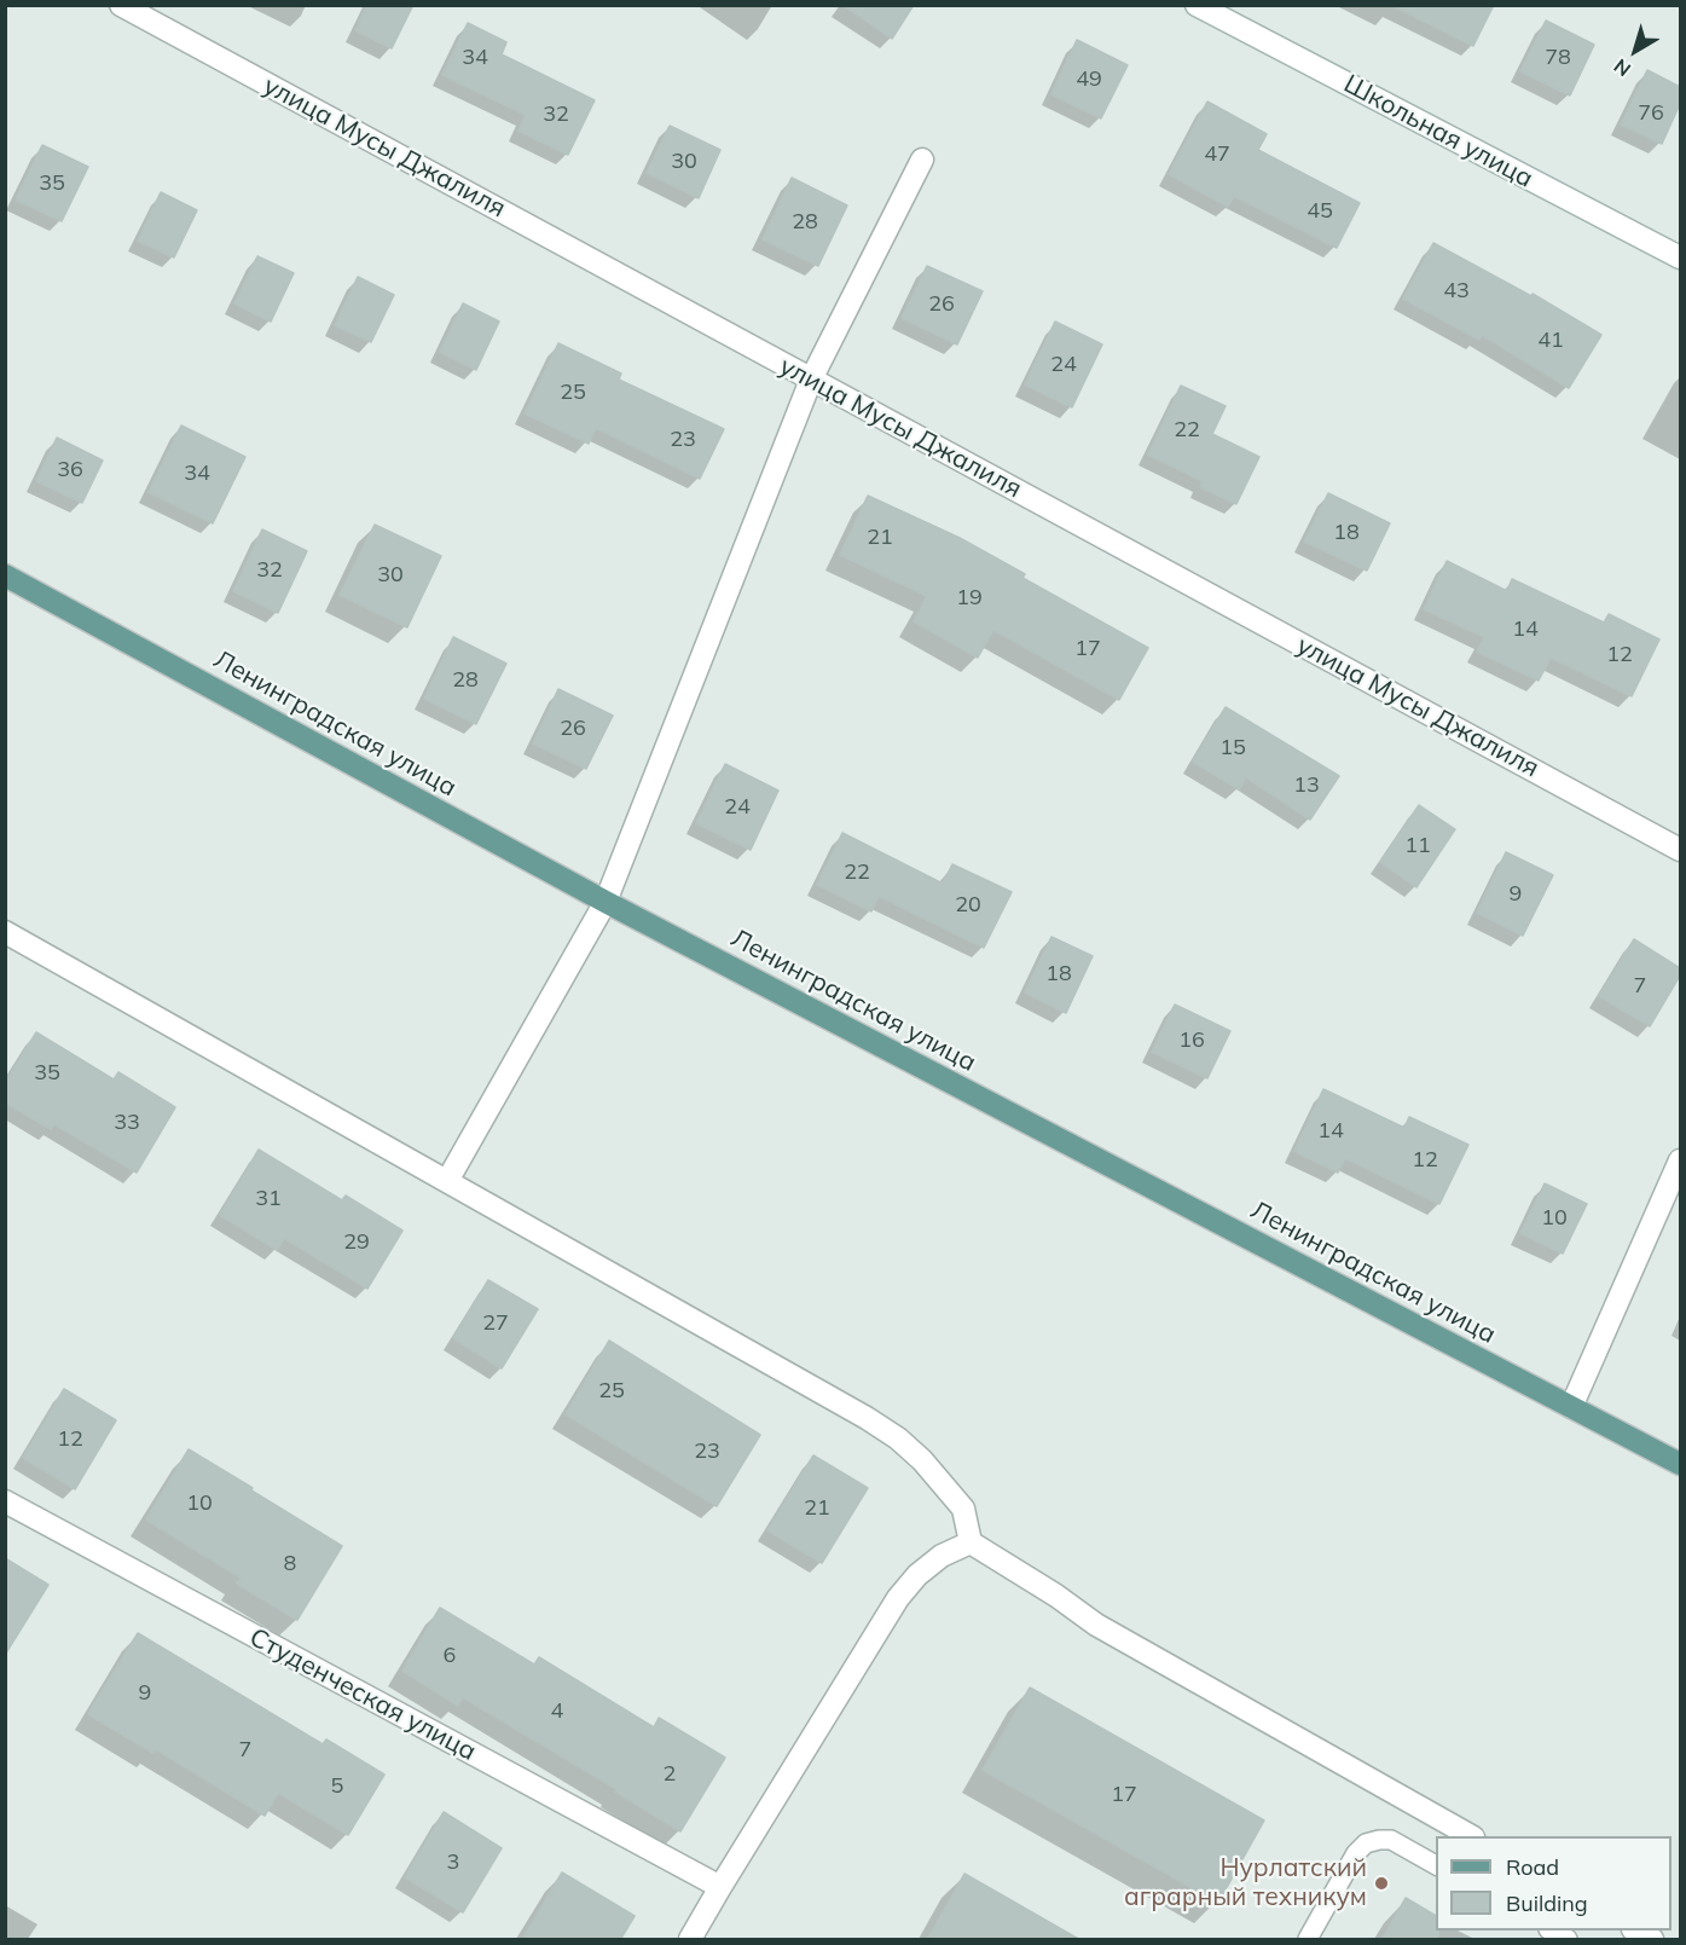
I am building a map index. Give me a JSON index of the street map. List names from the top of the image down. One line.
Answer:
{"streets":{"main road":["Ленинградская улица"],"street":["Школьная улица","улица Мусы Джалиля","Студенческая улица"]},"places":["Нурлатский аграрный техникум"],"house_numbers":["34","78","49","76","32","47","30","35","45","28","43","26","41","24","25","22","23","36","34","18","21","32","30","19","14","17","12","28","26","15","13","24","11","22","9","20","18","7","16","35","33","14","12","31","10","29","27","25","12","23","10","21","8","6","9","4","7","2","5","17","3"],"legend":["Road","Building"],"north":"bottom left"}
